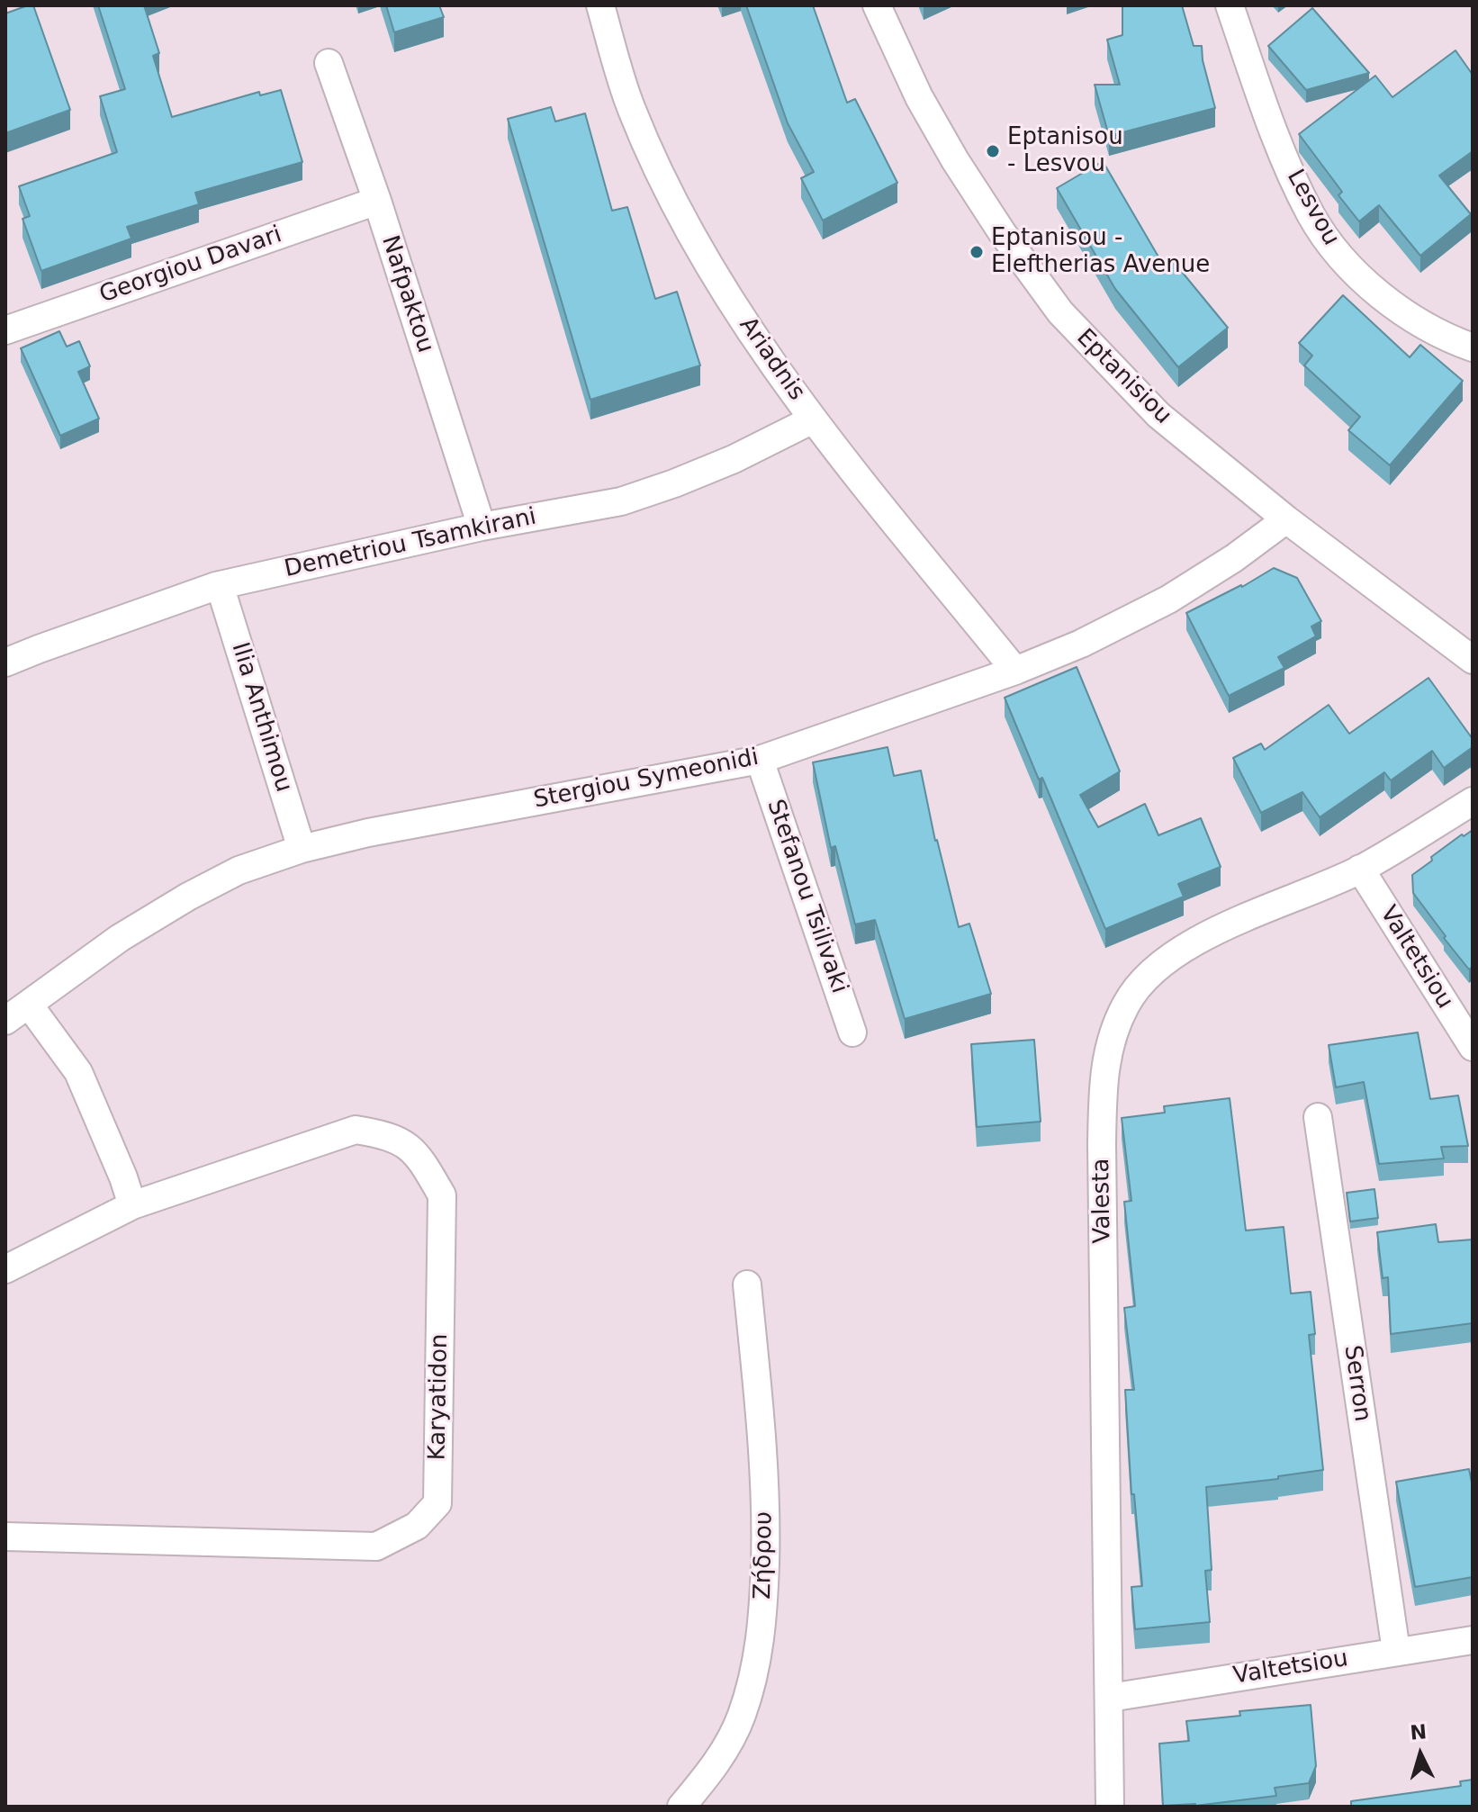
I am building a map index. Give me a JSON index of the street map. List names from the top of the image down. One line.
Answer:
{"streets":{"street":["Lesvou","Georgiou Davari","Nafpaktou","Ariadnis","Eptanisiou","Demetriou Tsamkirani","Ilia Anthimou","Stergiou Symeonidi","Stefanou Tsilivaki","Valtetsiou","Valesta","Serron","Karyatidon","Ζήδρου"]},"crossings":[["Georgiou Davari","Nafpaktou"],["Nafpaktou","Demetriou Tsamkirani"],["Ariadnis","Demetriou Tsamkirani"],["Ariadnis","Stergiou Symeonidi"],["Eptanisiou","Stergiou Symeonidi"],["Demetriou Tsamkirani","Ilia Anthimou"],["Ilia Anthimou","Stergiou Symeonidi"],["Stergiou Symeonidi","Stefanou Tsilivaki"],["Valtetsiou","Valesta"],["Valtetsiou","Serron"]],"places":["Eptanisou - Lesvou","Eptanisou - Eleftherias Avenue"],"north":"top"}
